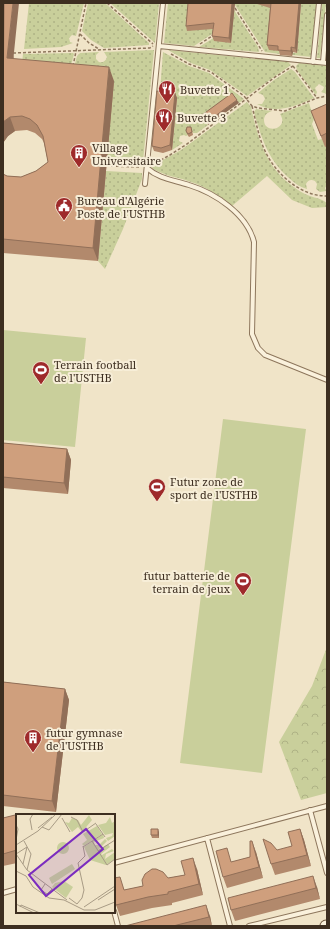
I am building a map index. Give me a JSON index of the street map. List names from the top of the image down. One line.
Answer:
{"places":{"restaurant":["Buvette 1","Buvette 3"],"building":["Village Universitaire","futur gymnase de l'USTHB"],"public building":["Bureau d'Algérie Poste de l'USTHB"],"sports":["Terrain football de l'USTHB","Futur zone de sport de l'USTHB","futur batterie de terrain de jeux"]}}
